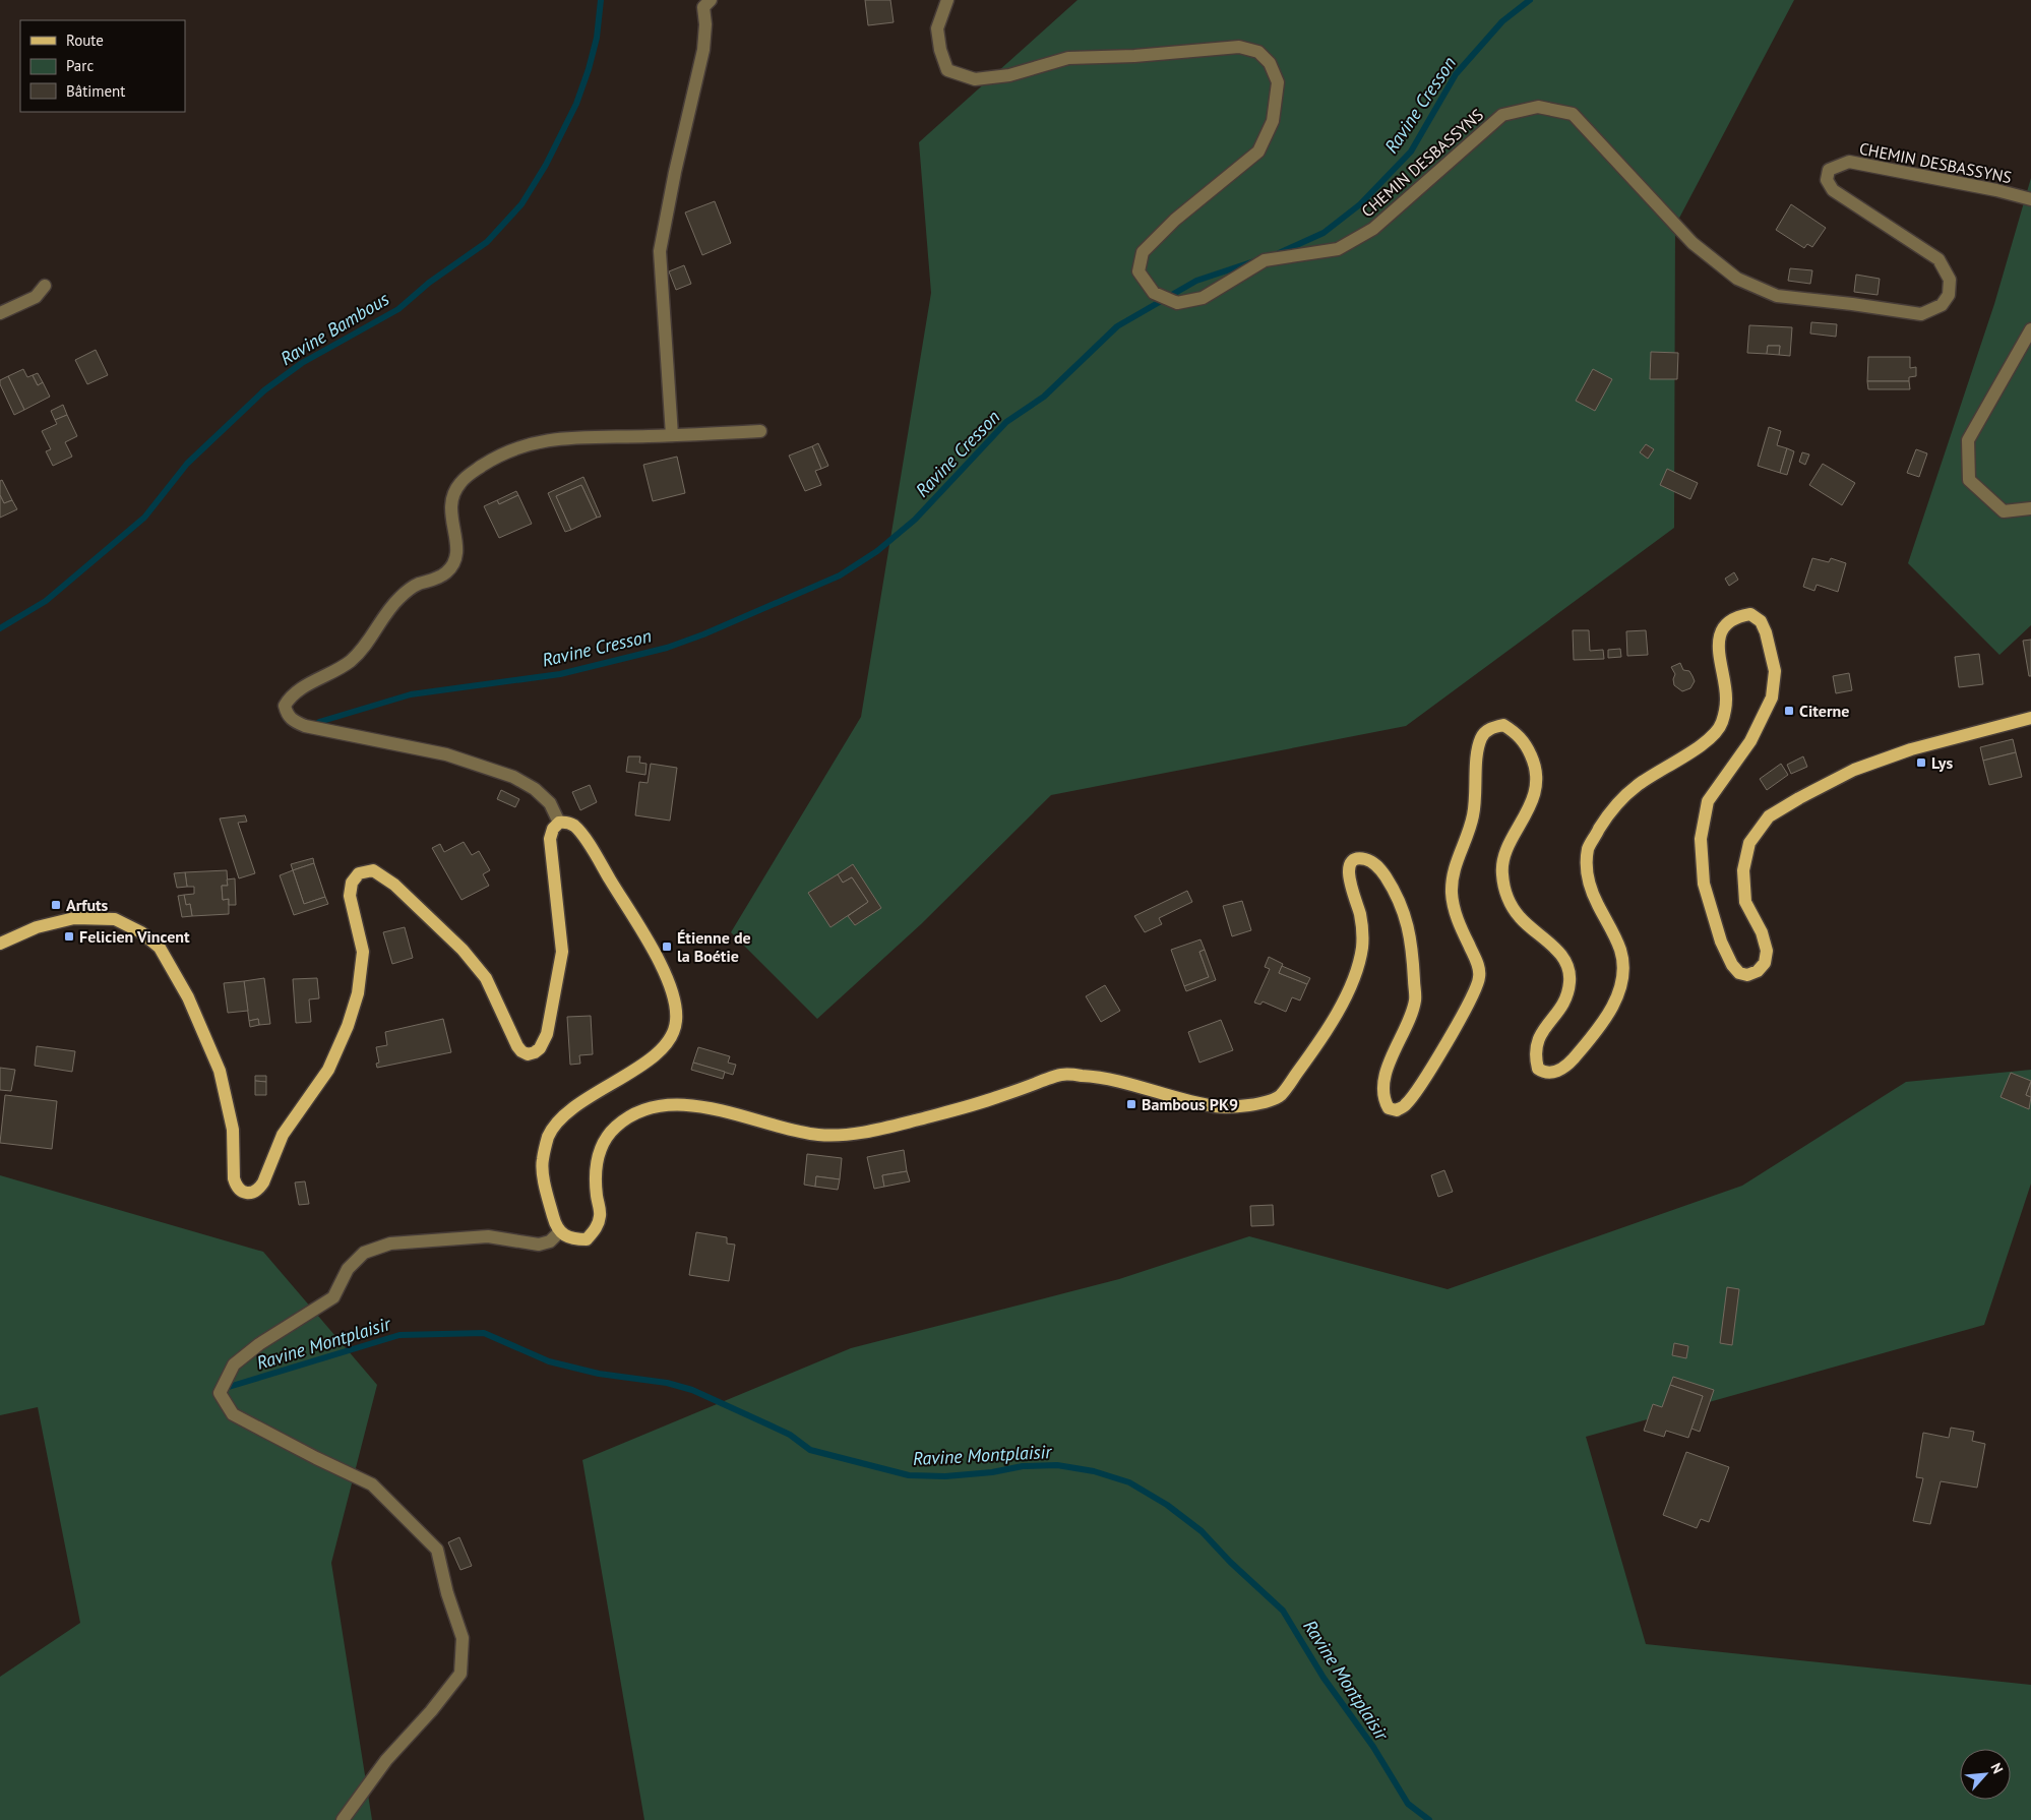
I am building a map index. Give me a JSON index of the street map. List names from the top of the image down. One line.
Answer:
{"streets":{"street":["CHEMIN DESBASSYNS"]},"water":["Ravine Cresson","Ravine Bambous","Ravine Montplaisir"],"places":{"transit":["Citerne","Lys","Arfuts","Felicien Vincent","Étienne de la Boétie","Bambous PK9"]},"legend":["Route","Parc","Bâtiment"],"north":"top right"}
